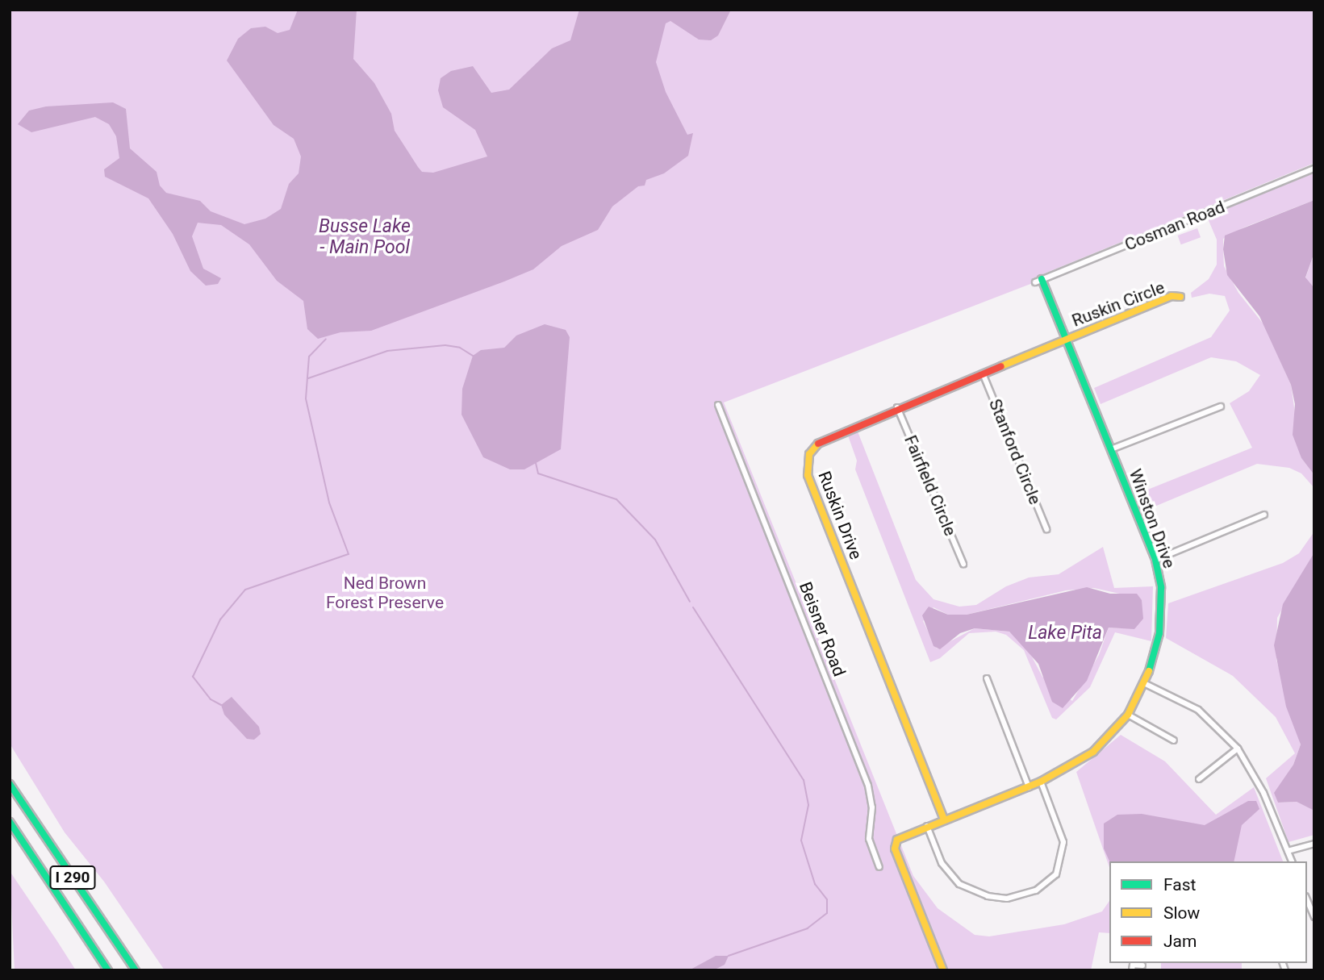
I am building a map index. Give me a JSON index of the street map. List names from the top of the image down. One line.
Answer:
{"streets":{"main road":["Ruskin Circle","Ruskin Drive","Winston Drive","I 290"],"street":["Cosman Road","Stanford Circle","Fairfield Circle","Beisner Road"]},"crossings":[["Cosman Road","Winston Drive"],["Ruskin Circle","Ruskin Drive"],["Ruskin Circle","Winston Drive"],["Stanford Circle","Ruskin Drive"],["Fairfield Circle","Ruskin Drive"],["Ruskin Drive","Winston Drive"]],"water":["Busse Lake - Main Pool","Lake Pita"],"parks":["Ned Brown Forest Preserve"],"legend":["Fast","Slow","Jam"]}
